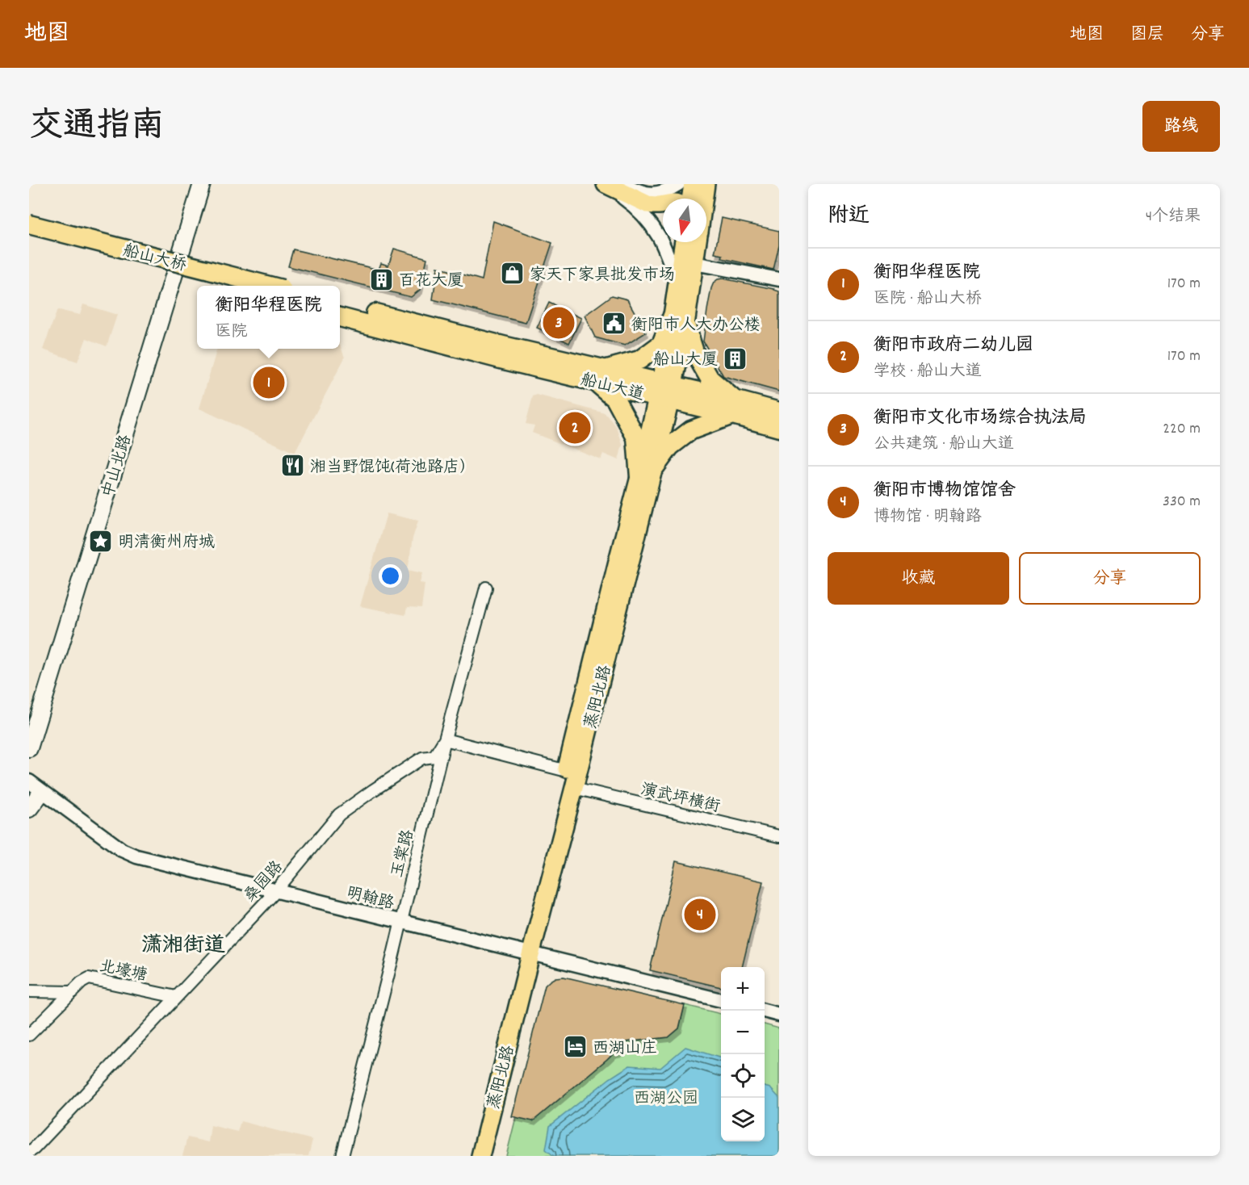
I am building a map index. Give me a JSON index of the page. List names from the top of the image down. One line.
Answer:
{"streets":{"highway":["船山大桥","船山大道"],"main road":["中山北路","蒸阳北路"],"street":["演武坪横街","玉棠路","桑园路","明翰路","北壕塘"]},"crossings":[["船山大道","蒸阳北路"],["蒸阳北路","演武坪横街"],["蒸阳北路","明翰路"],["玉棠路","桑园路"],["玉棠路","明翰路"],["桑园路","明翰路"],["桑园路","北壕塘"]],"districts":["潇湘街道"],"parks":["西湖公园"],"places":{"shop":["家天下家具批发市场"],"building":["百花大厦","船山大厦"],"public building":["衡阳市人大办公楼"],"restaurant":["湘当野馄饨(荷池路店）"],"place":["明清衡州府城"],"hotel":["西湖山庄"]},"north":"bottom","page":{"header":"地图","nav":["地图","图层","分享"],"title":"交通指南","buttons":["路线",["收藏","分享"]],"heading":["附近","4个结果"],"list":[{"mark":"1","name":"衡阳华程医院","note":"医院 · 船山大桥","value":"170 m"},{"mark":"2","name":"衡阳市政府二幼儿园","note":"学校 · 船山大道","value":"170 m"},{"mark":"3","name":"衡阳市文化市场综合执法局","note":"公共建筑 · 船山大道","value":"220 m"},{"mark":"4","name":"衡阳市博物馆馆舍","note":"博物馆 · 明翰路","value":"330 m"}],"popup":["衡阳华程医院","医院"],"pins":["3","1","2","4"],"map_buttons":["+","−"]}}
